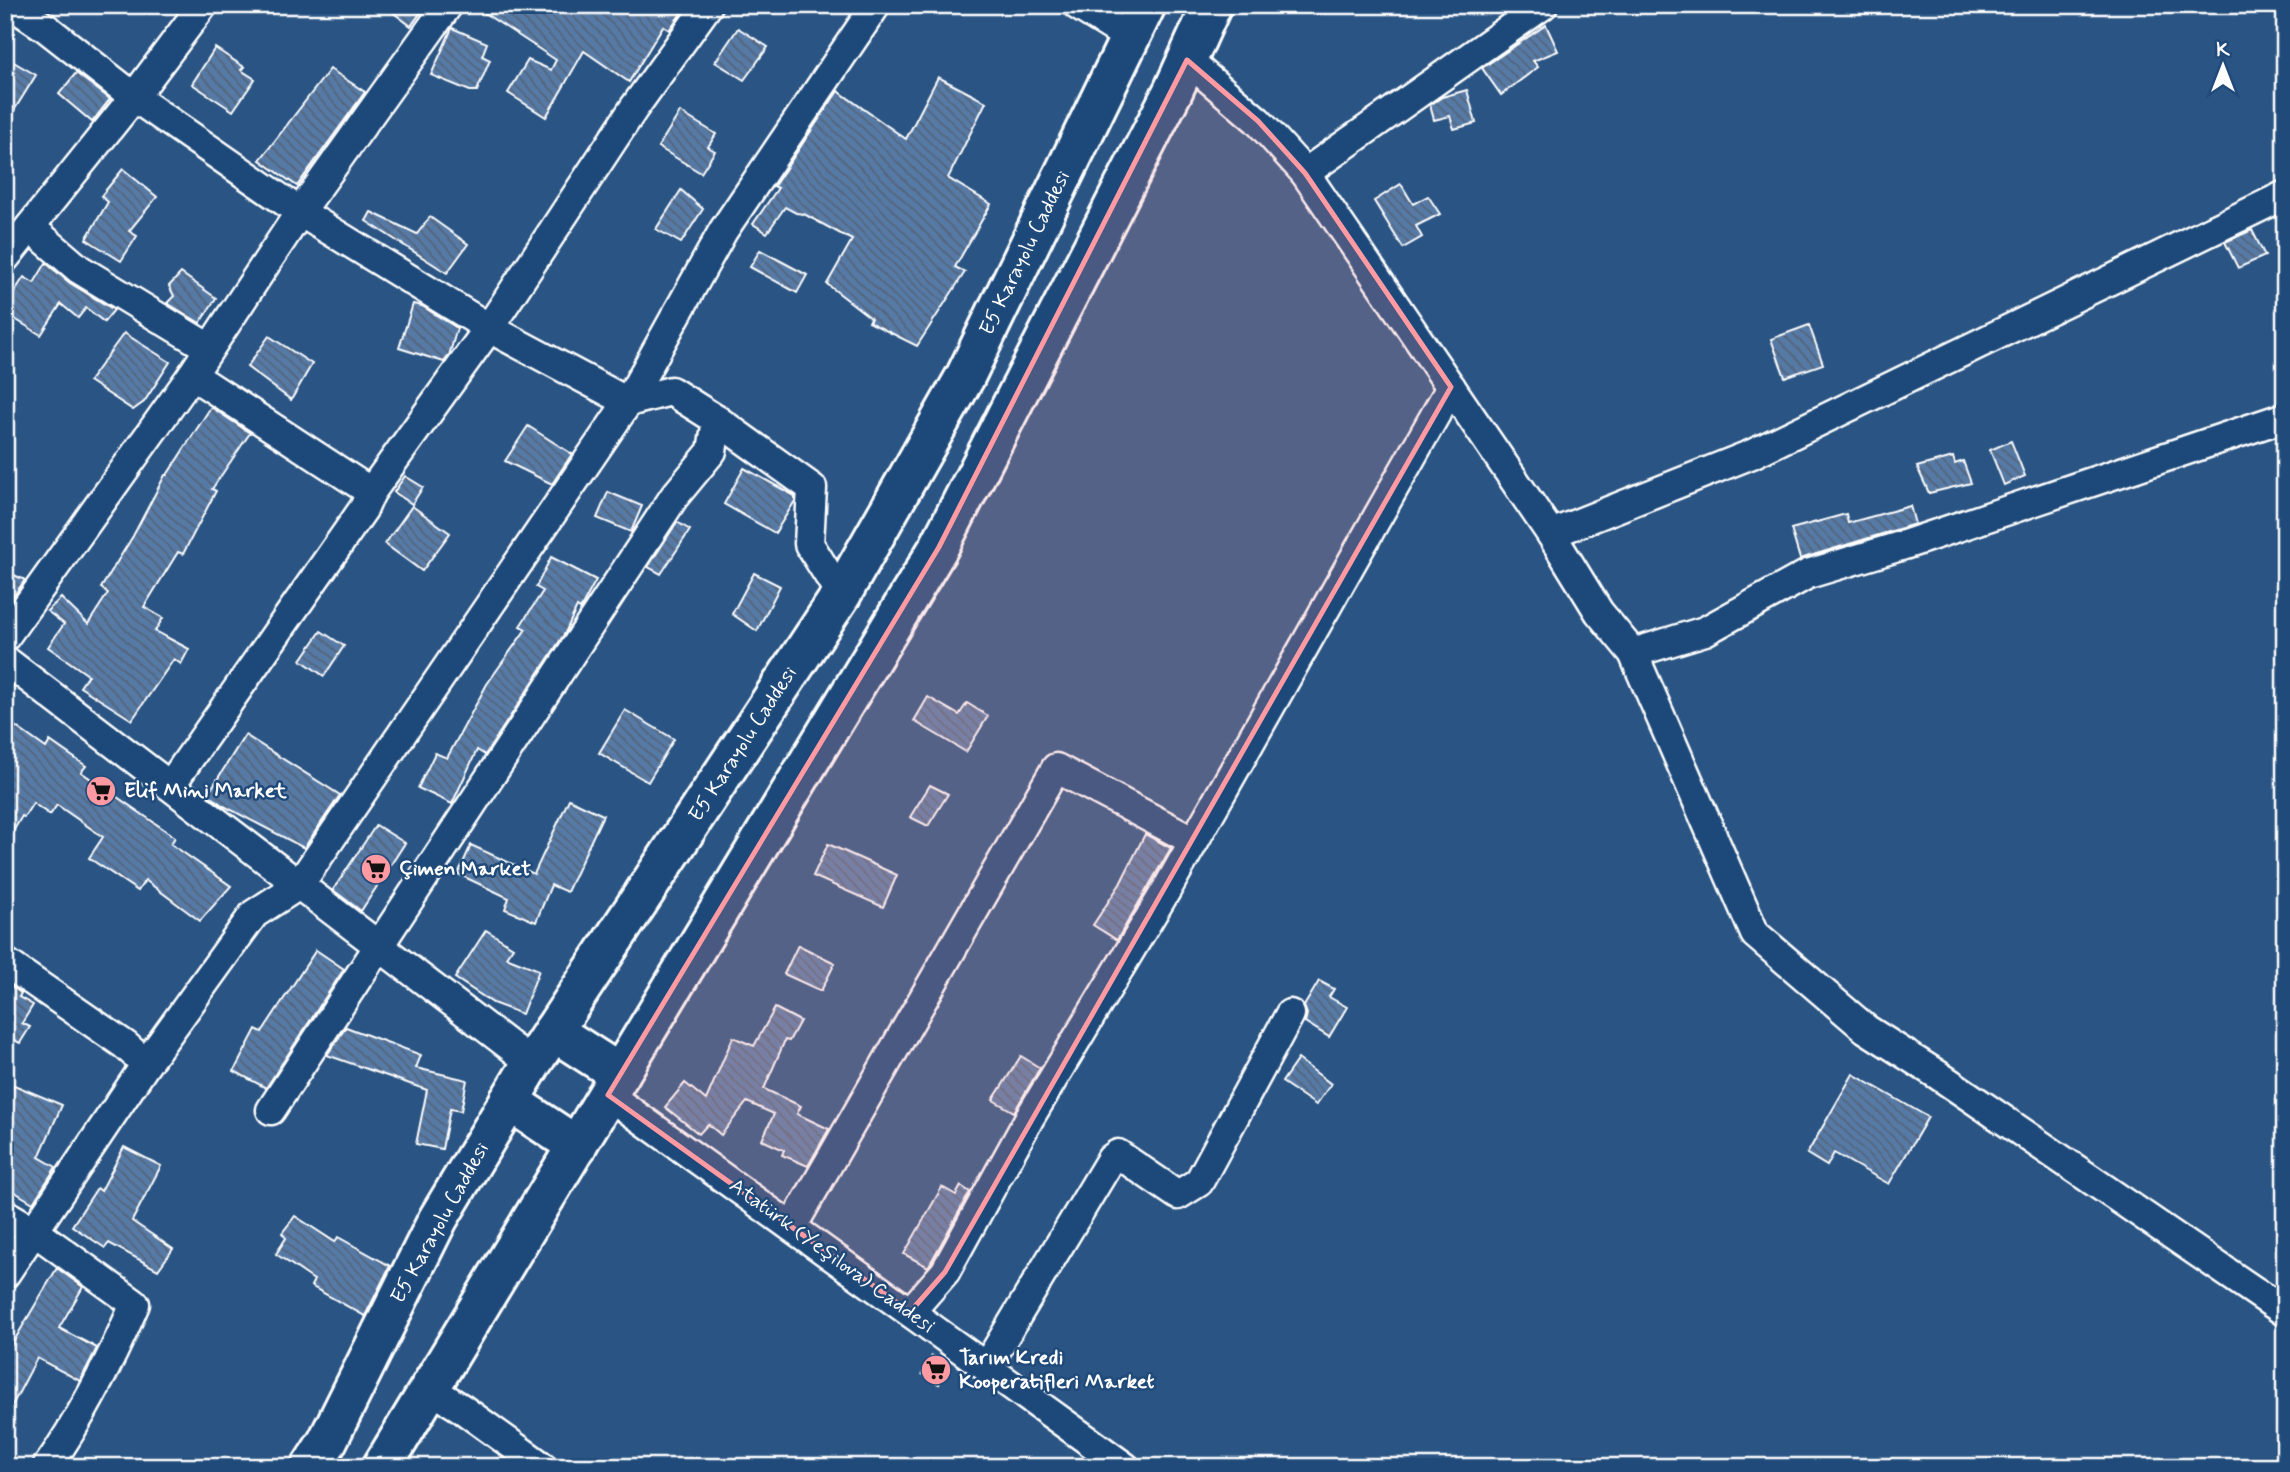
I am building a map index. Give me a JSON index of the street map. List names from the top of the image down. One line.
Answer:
{"streets":{"highway":["E5 Karayolu Caddesi"],"street":["Atatürk (Yeşilova) Caddesi"]},"places":{"supermarket":["Elif Mini Market","Çimen Market","Tarım Kredi Kooperatifleri Market"]},"north":"top"}
